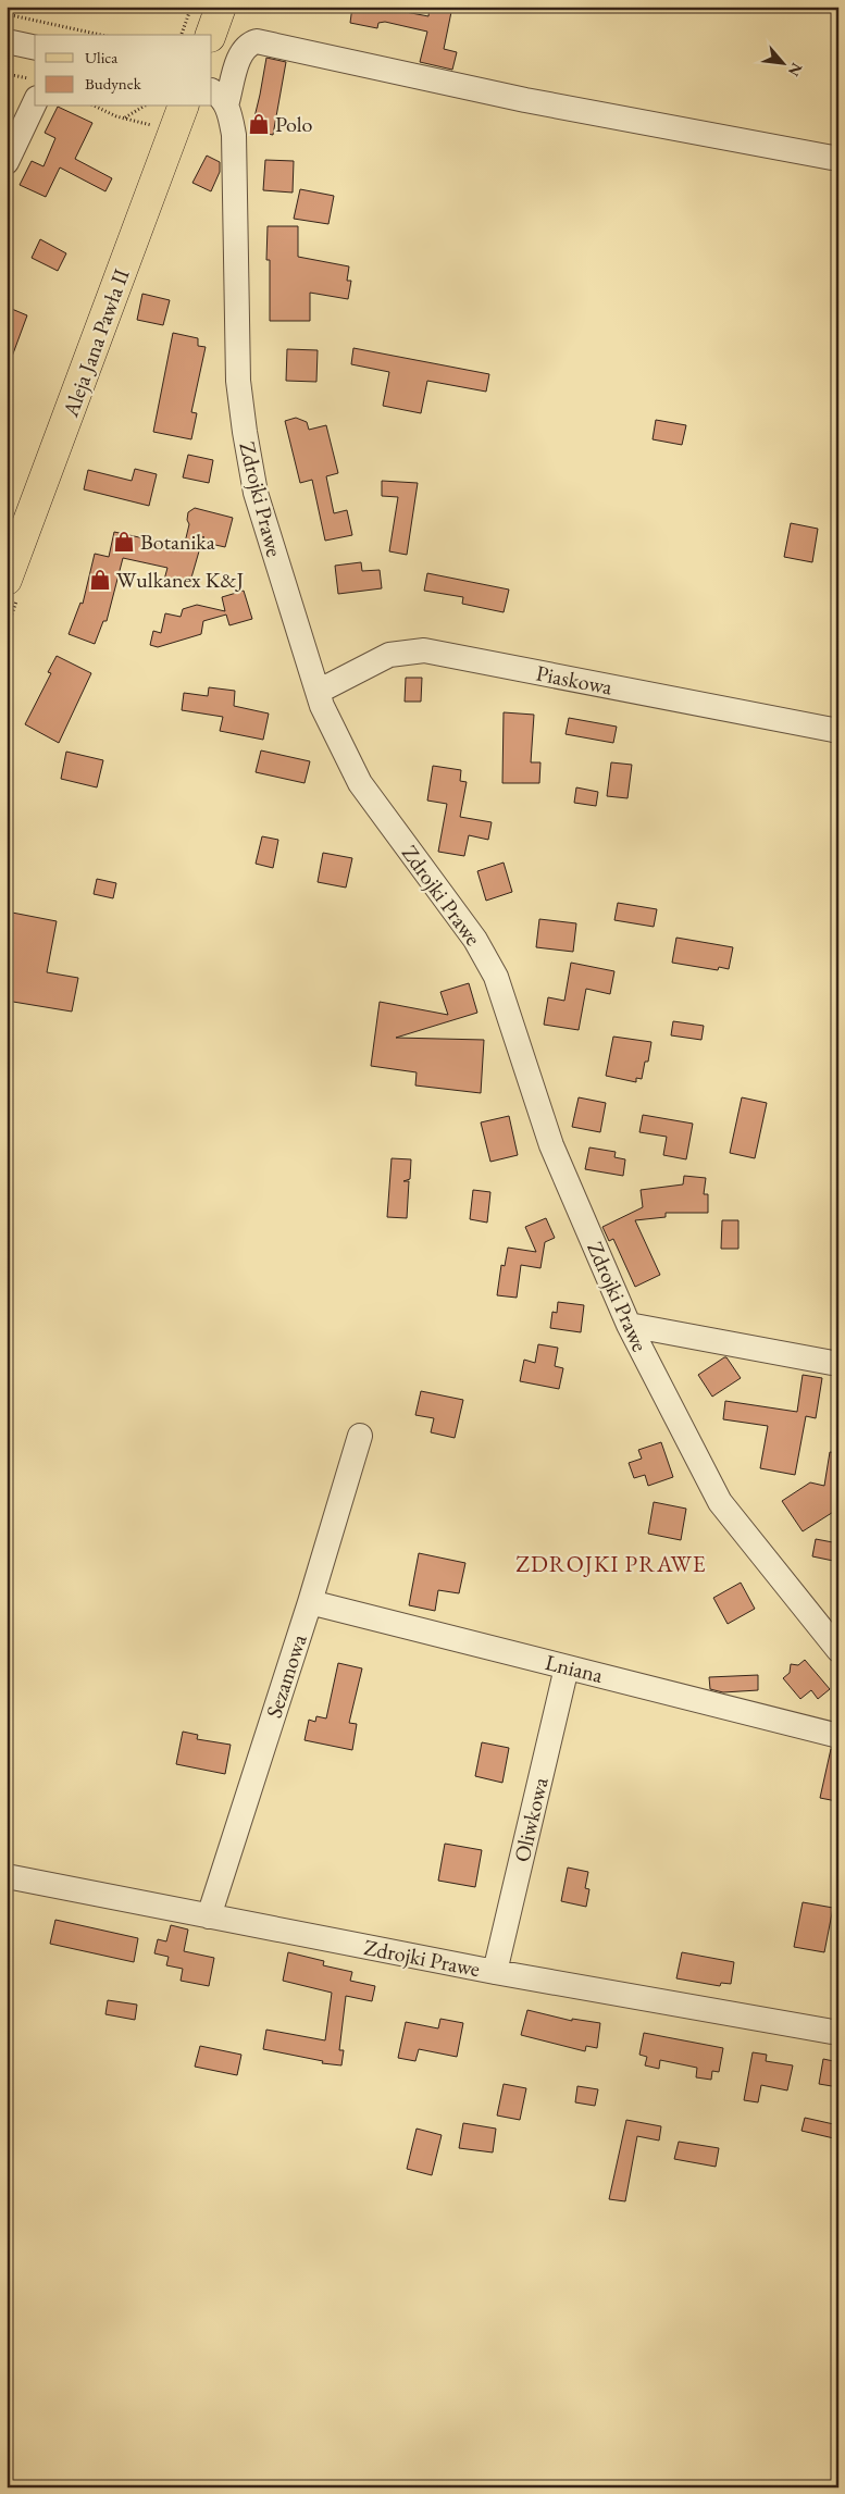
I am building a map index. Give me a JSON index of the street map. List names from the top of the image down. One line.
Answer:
{"streets":{"main road":["Aleja Jana Pawła II"],"street":["Zdrojki Prawe","Piaskowa","Lniana","Sezamowa","Oliwkowa"]},"crossings":[["Zdrojki Prawe","Piaskowa"],["Zdrojki Prawe","Sezamowa"],["Zdrojki Prawe","Oliwkowa"],["Lniana","Sezamowa"],["Lniana","Oliwkowa"]],"districts":["ZDROJKI PRAWE"],"places":{"shop":["Polo","Botanika","Wulkanex K&J"]},"legend":["Ulica","Budynek"],"north":"bottom right"}
